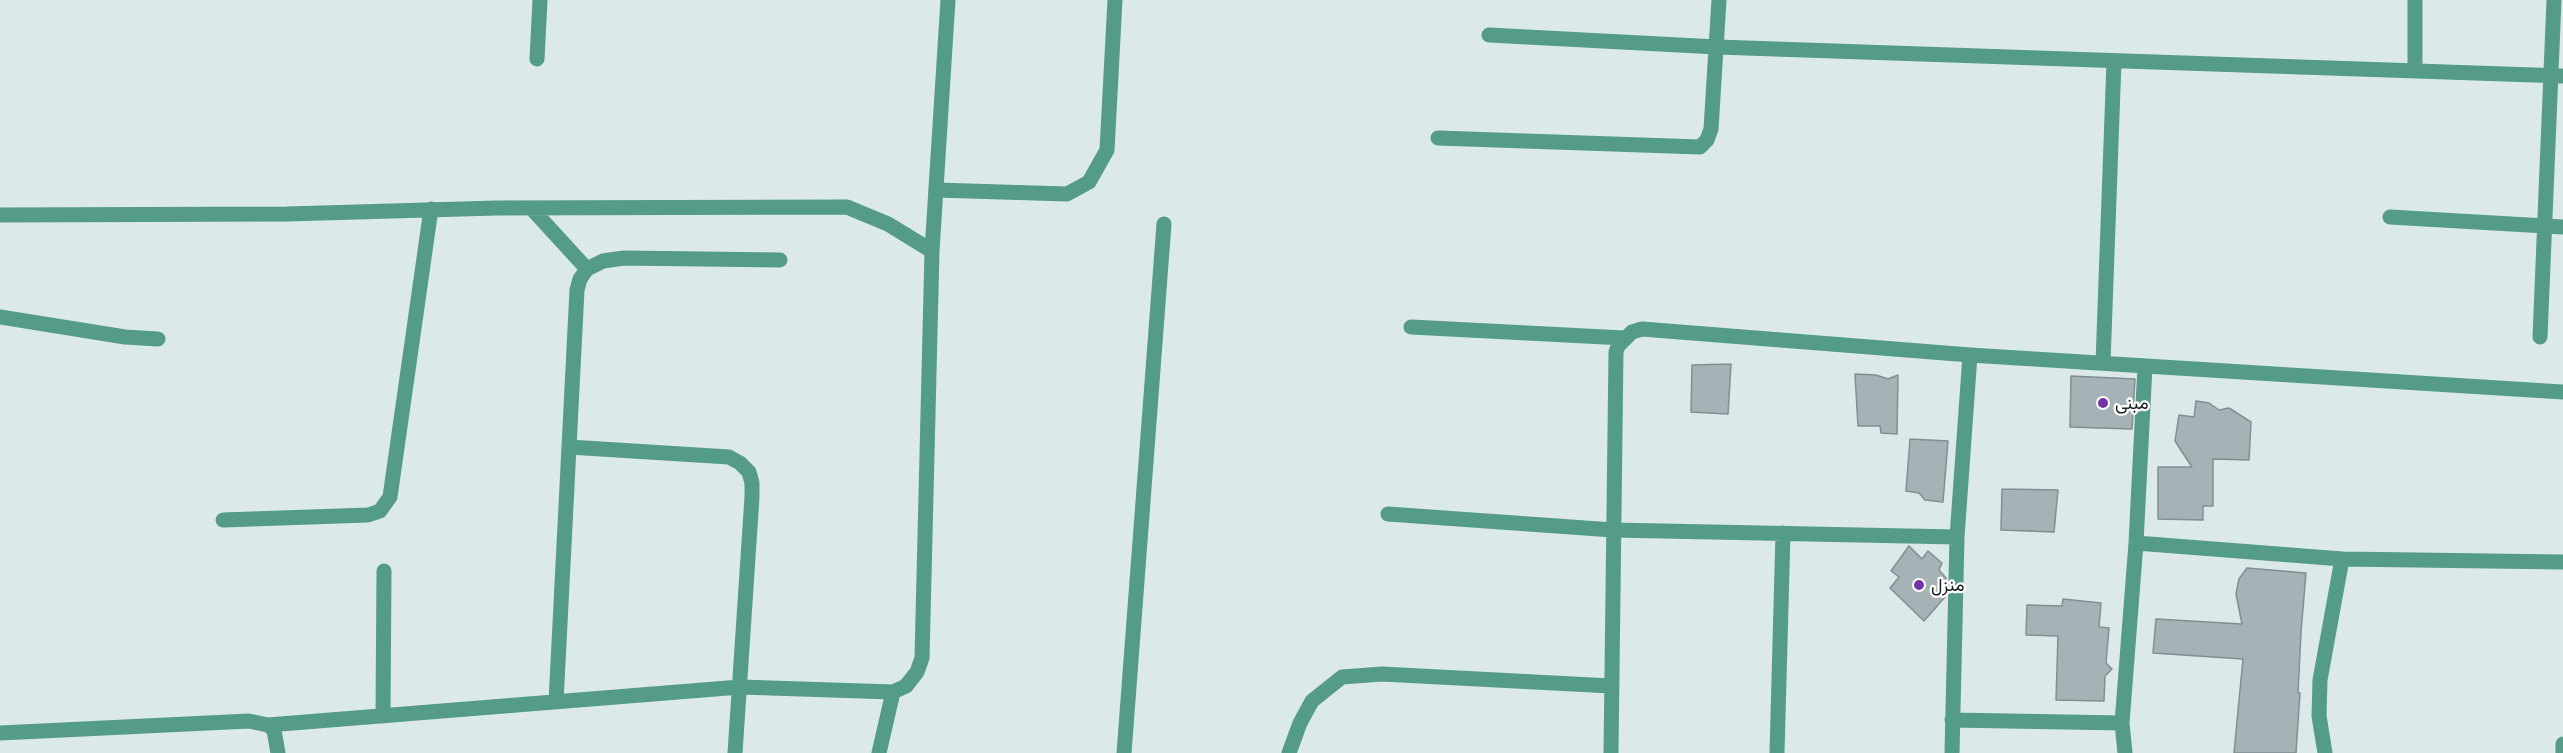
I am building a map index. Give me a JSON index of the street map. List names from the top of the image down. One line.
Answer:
{"places":["مبنى","منزل"]}
